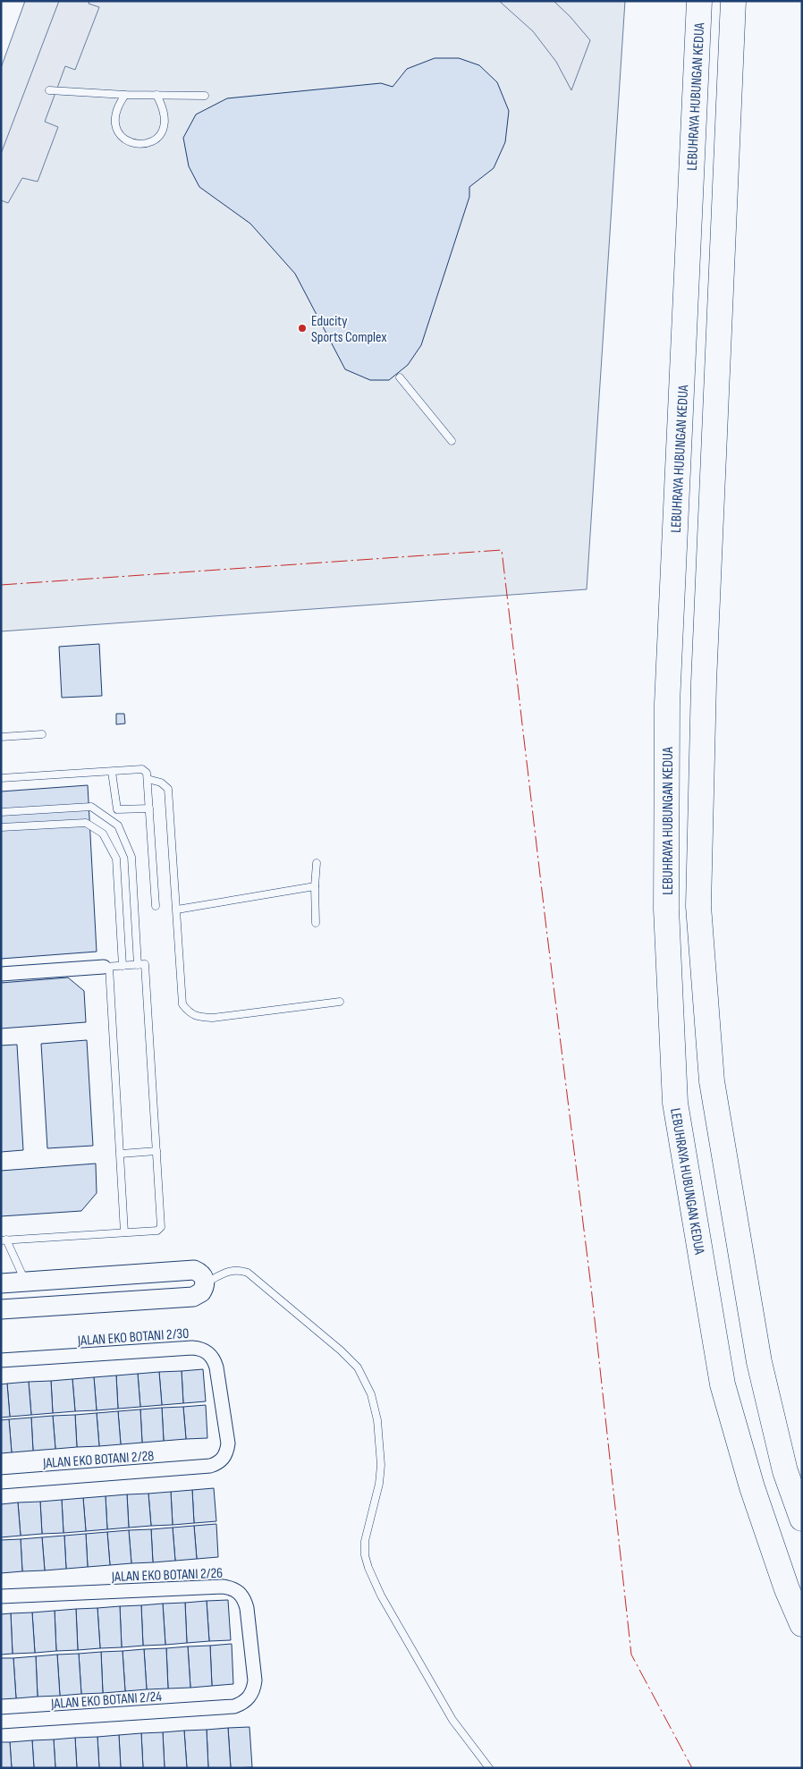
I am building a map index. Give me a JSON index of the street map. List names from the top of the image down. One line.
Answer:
{"streets":{"highway":["LEBUHRAYA HUBUNGAN KEDUA"],"street":["JALAN EKO BOTANI 2/30","JALAN EKO BOTANI 2/28","JALAN EKO BOTANI 2/26","JALAN EKO BOTANI 2/24"]},"crossings":[["JALAN EKO BOTANI 2/30","JALAN EKO BOTANI 2/28"],["JALAN EKO BOTANI 2/26","JALAN EKO BOTANI 2/24"]],"places":["Educity Sports Complex"]}
